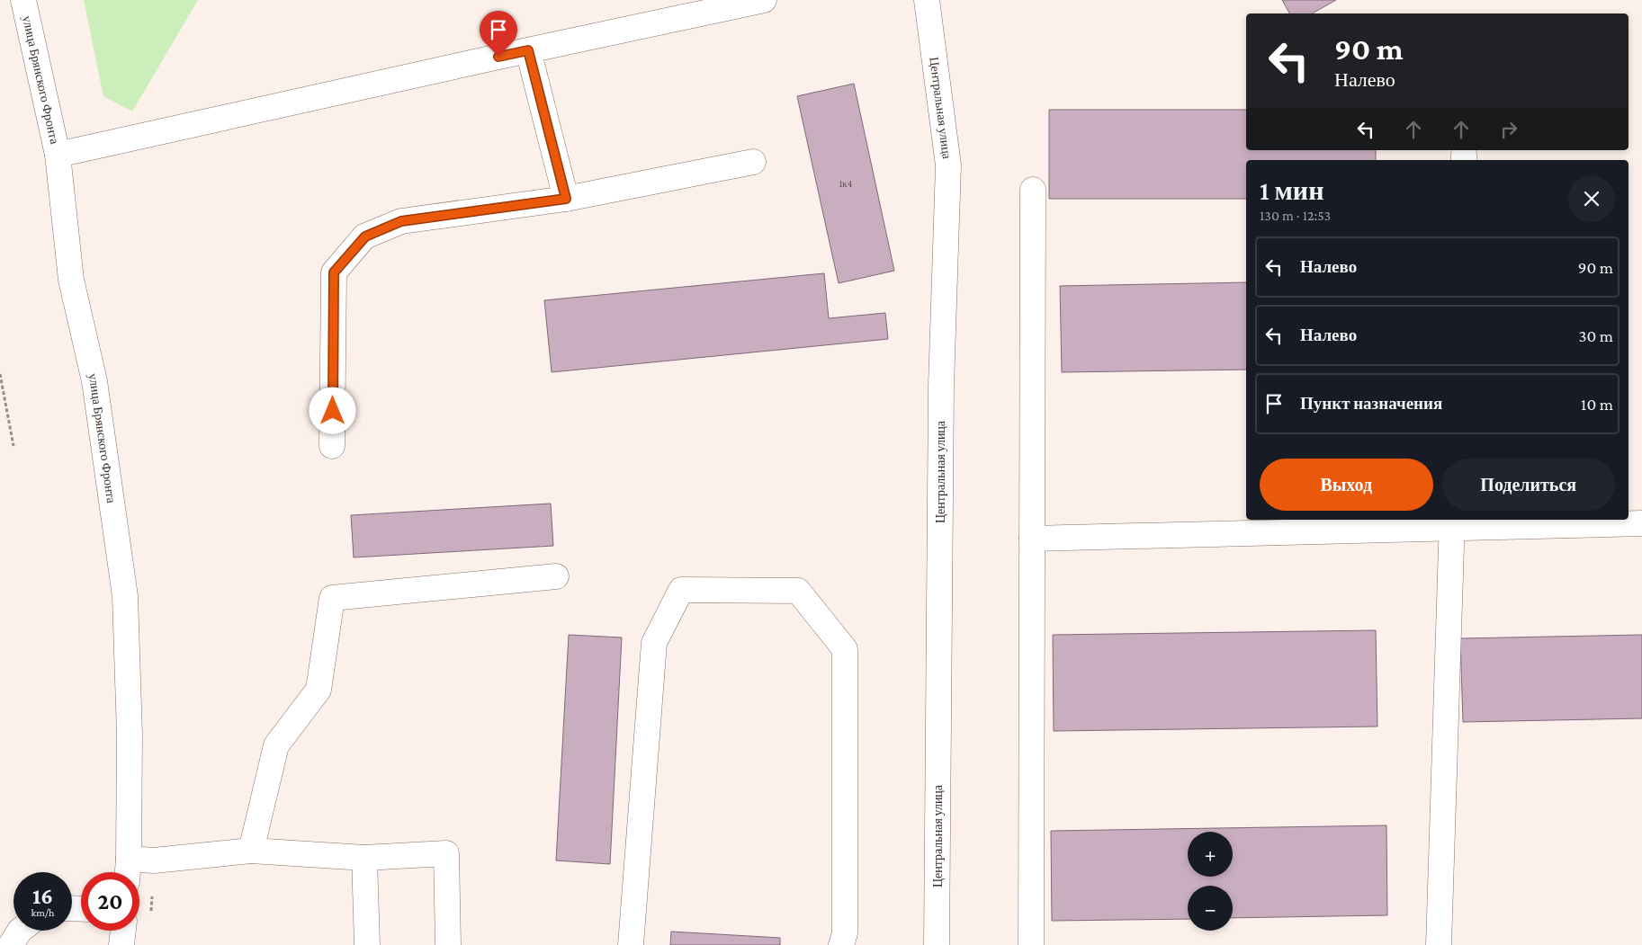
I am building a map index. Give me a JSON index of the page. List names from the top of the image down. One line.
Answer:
{"streets":{"street":["улица Брянского Фронта","Центральная улица"]},"house_numbers":["1к4"],"page":{"turn":["90 m","Налево"],"heading":["1 мин","130 m · 12:53"],"list":[{"name":"Налево","value":"90 m"},{"name":"Налево","value":"30 m"},{"name":"Пункт назначения","value":"10 m"}],"buttons":["Выход","Поделиться"],"map_buttons":["+","−"],"speed":"16 km/h","limit":"20"}}
